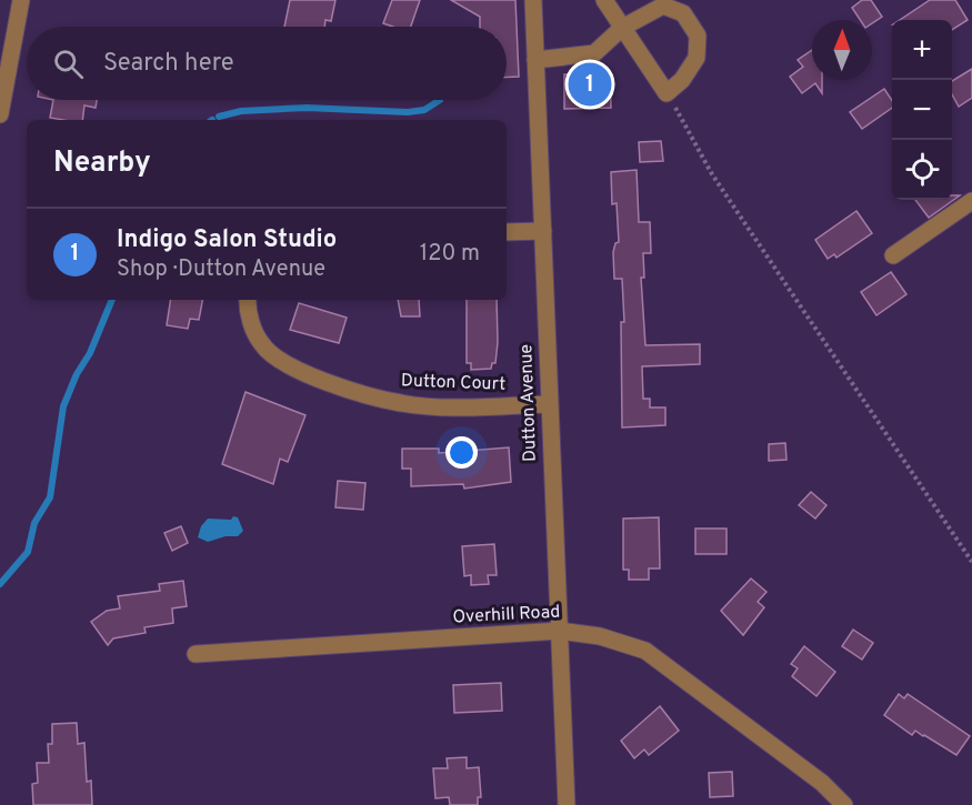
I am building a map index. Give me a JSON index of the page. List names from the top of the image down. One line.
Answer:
{"streets":{"street":["Dutton Court","Dutton Avenue","Overhill Road"]},"crossings":[["Dutton Court","Dutton Avenue"],["Dutton Avenue","Overhill Road"]],"north":"top","page":{"map_buttons":["+","−"],"search":"Search here","pins":"1","heading":"Nearby","list":[{"mark":"1","name":"Indigo Salon Studio","note":"Shop · Dutton Avenue","value":"120 m"}]}}
